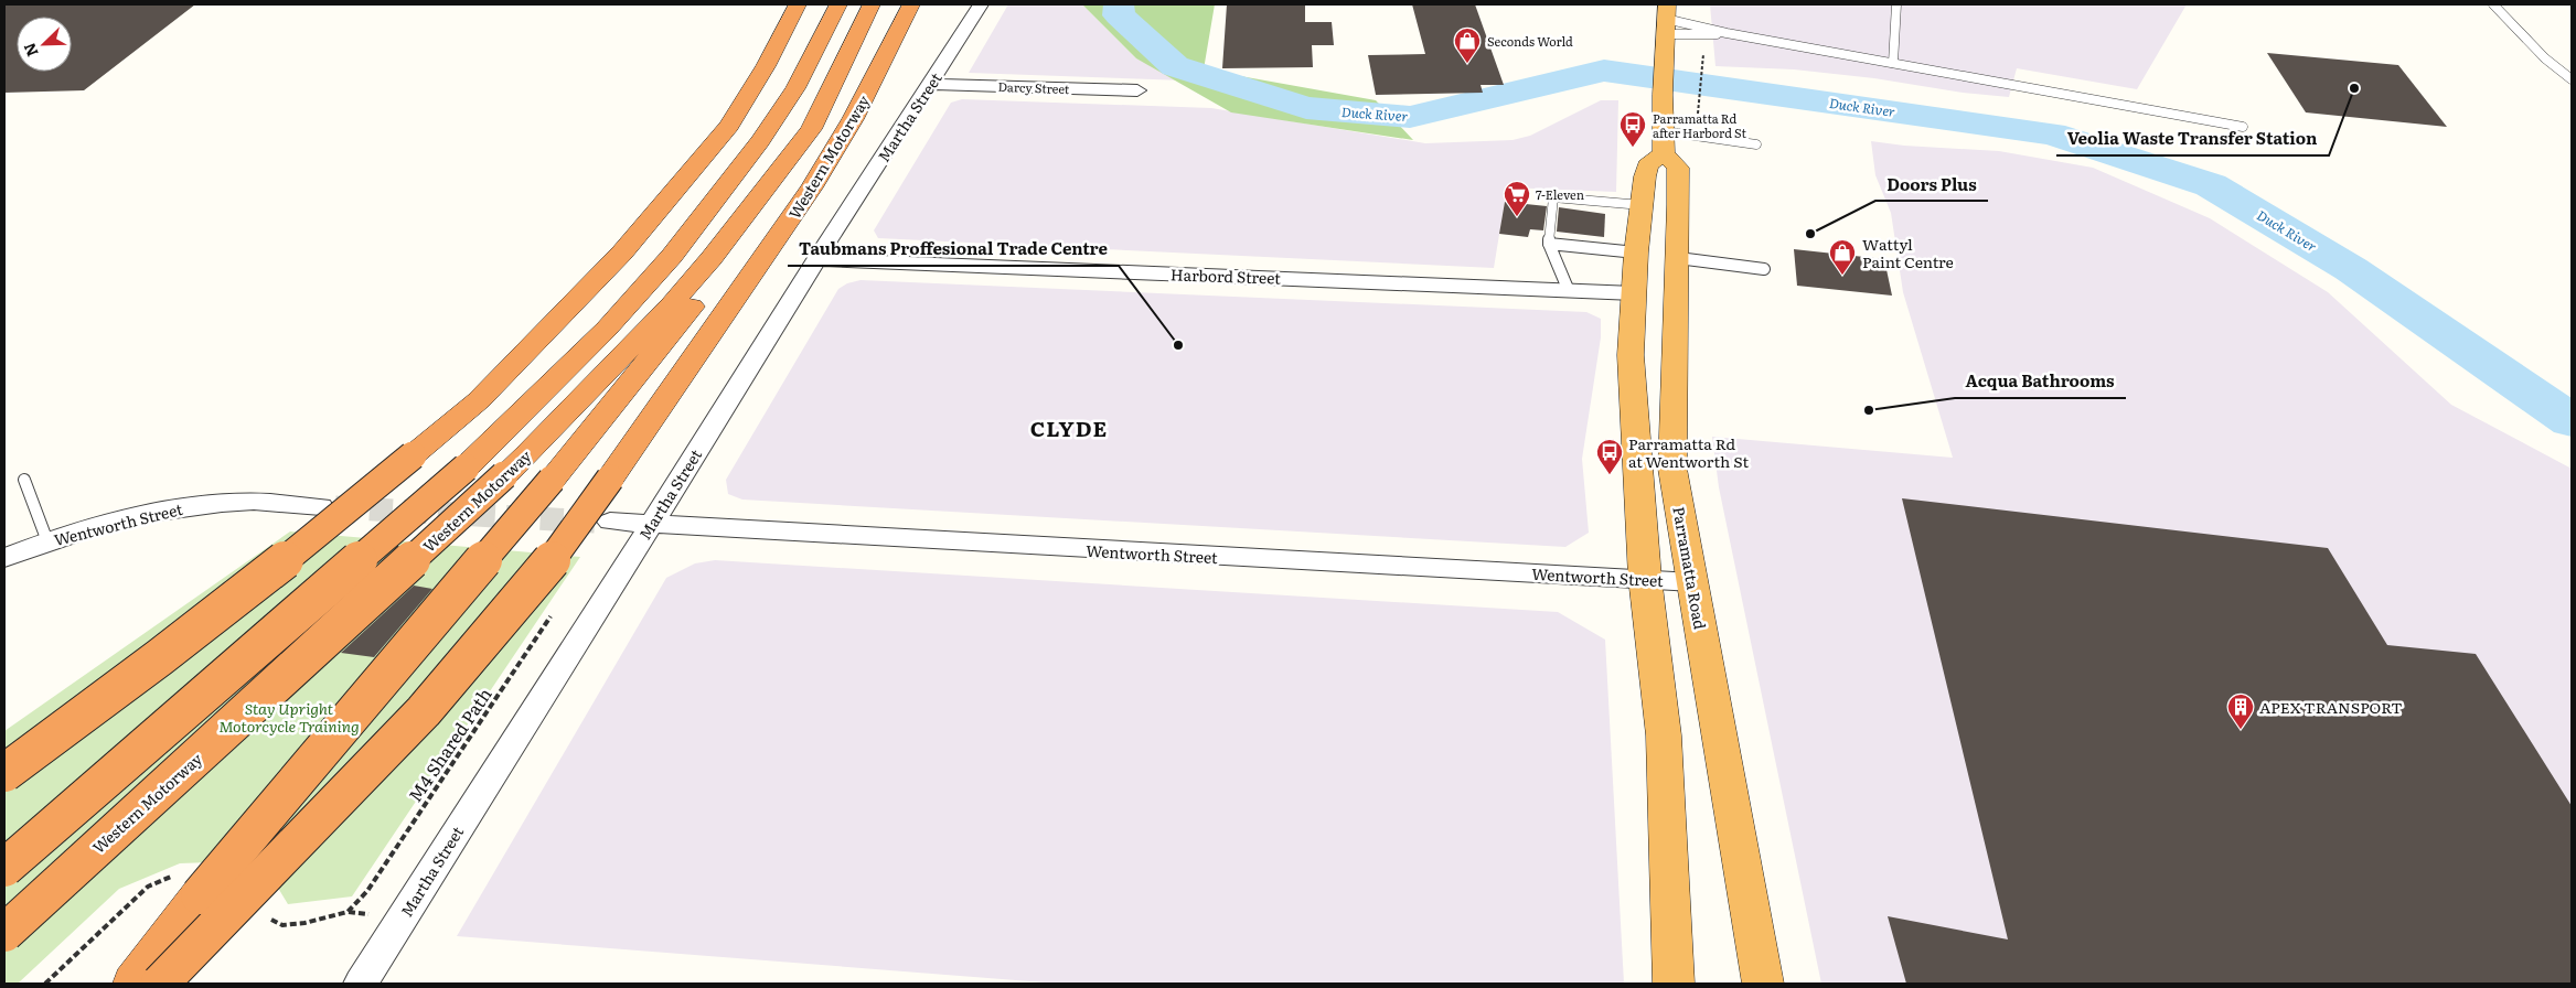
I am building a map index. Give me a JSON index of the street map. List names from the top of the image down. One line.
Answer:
{"streets":{"highway":["Western Motorway","Parramatta Road"],"street":["Darcy Street","Martha Street","Harbord Street","Wentworth Street"],"path":["M4 Shared Path"]},"crossings":[["Darcy Street","Martha Street"],["Martha Street","Harbord Street"],["Martha Street","Wentworth Street"],["Wentworth Street","Parramatta Road"]],"districts":["CLYDE"],"water":["Duck River"],"parks":["Stay Upright Motorcycle Training"],"places":{"shop":["Seconds World","Wattyl Paint Centre"],"other":["Veolia Waste Transfer Station","Doors Plus","Taubmans Proffesional Trade Centre","Acqua Bathrooms"],"bus stop":["Parramatta Rd after Harbord St","Parramatta Rd at Wentworth St"],"supermarket":["7-Eleven"],"building":["APEX TRANSPORT"]},"north":"bottom left"}
